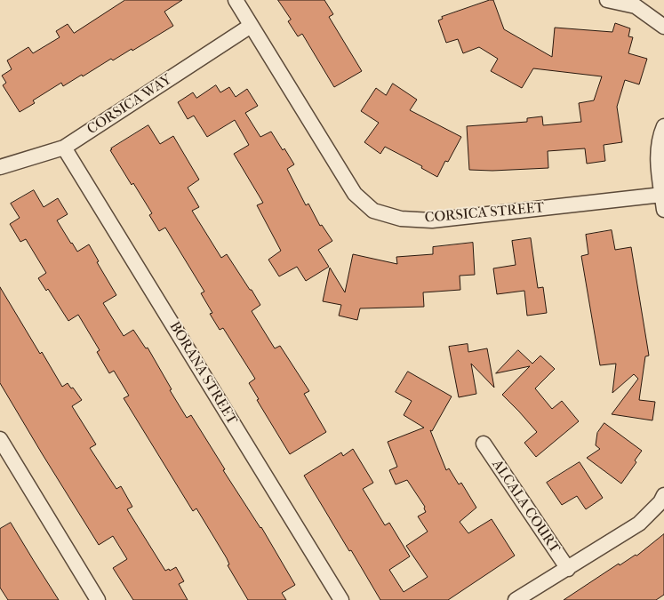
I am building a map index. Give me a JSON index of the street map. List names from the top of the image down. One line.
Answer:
{"streets":{"street":["CORSICA WAY","CORSICA STREET","BORANA STREET","ALCALA COURT"]},"crossings":[["CORSICA WAY","CORSICA STREET"],["CORSICA WAY","BORANA STREET"]]}
